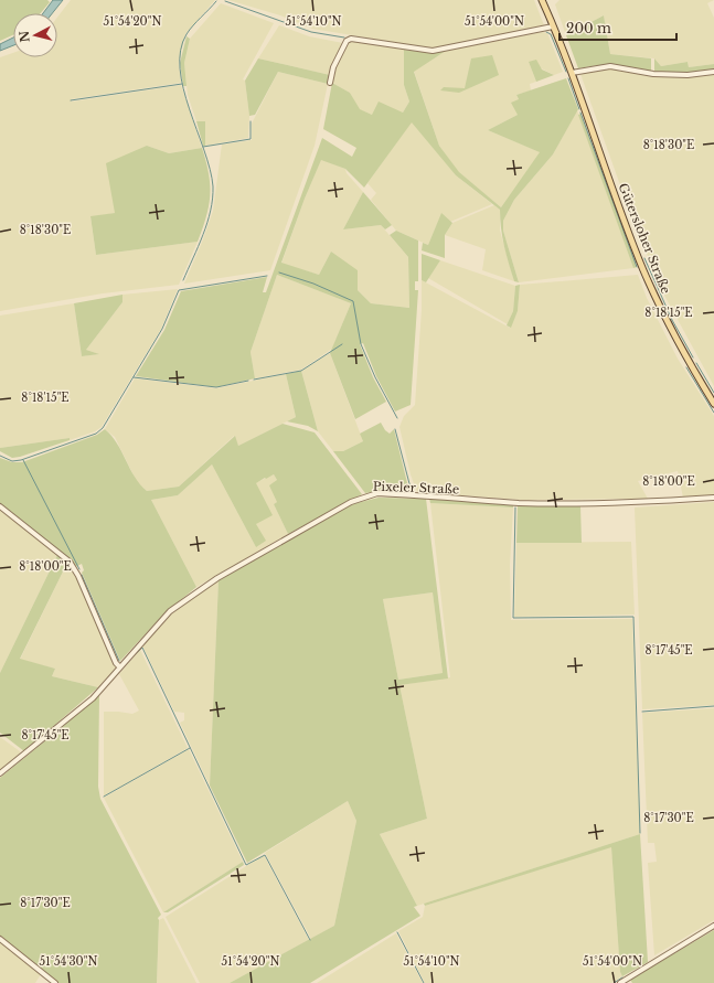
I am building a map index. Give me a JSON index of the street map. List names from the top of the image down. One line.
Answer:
{"streets":{"main road":["Gütersloher Straße"],"street":["Pixeler Straße"]},"scale_bar":"200 m","north":"left","coordinates":["51°54'20\"N","51°54'10\"N","51°54'00\"N","8°18'30\"E","8°18'15\"E","8°18'00\"E","8°17'45\"E","8°17'30\"E","51°54'30\"N"]}
